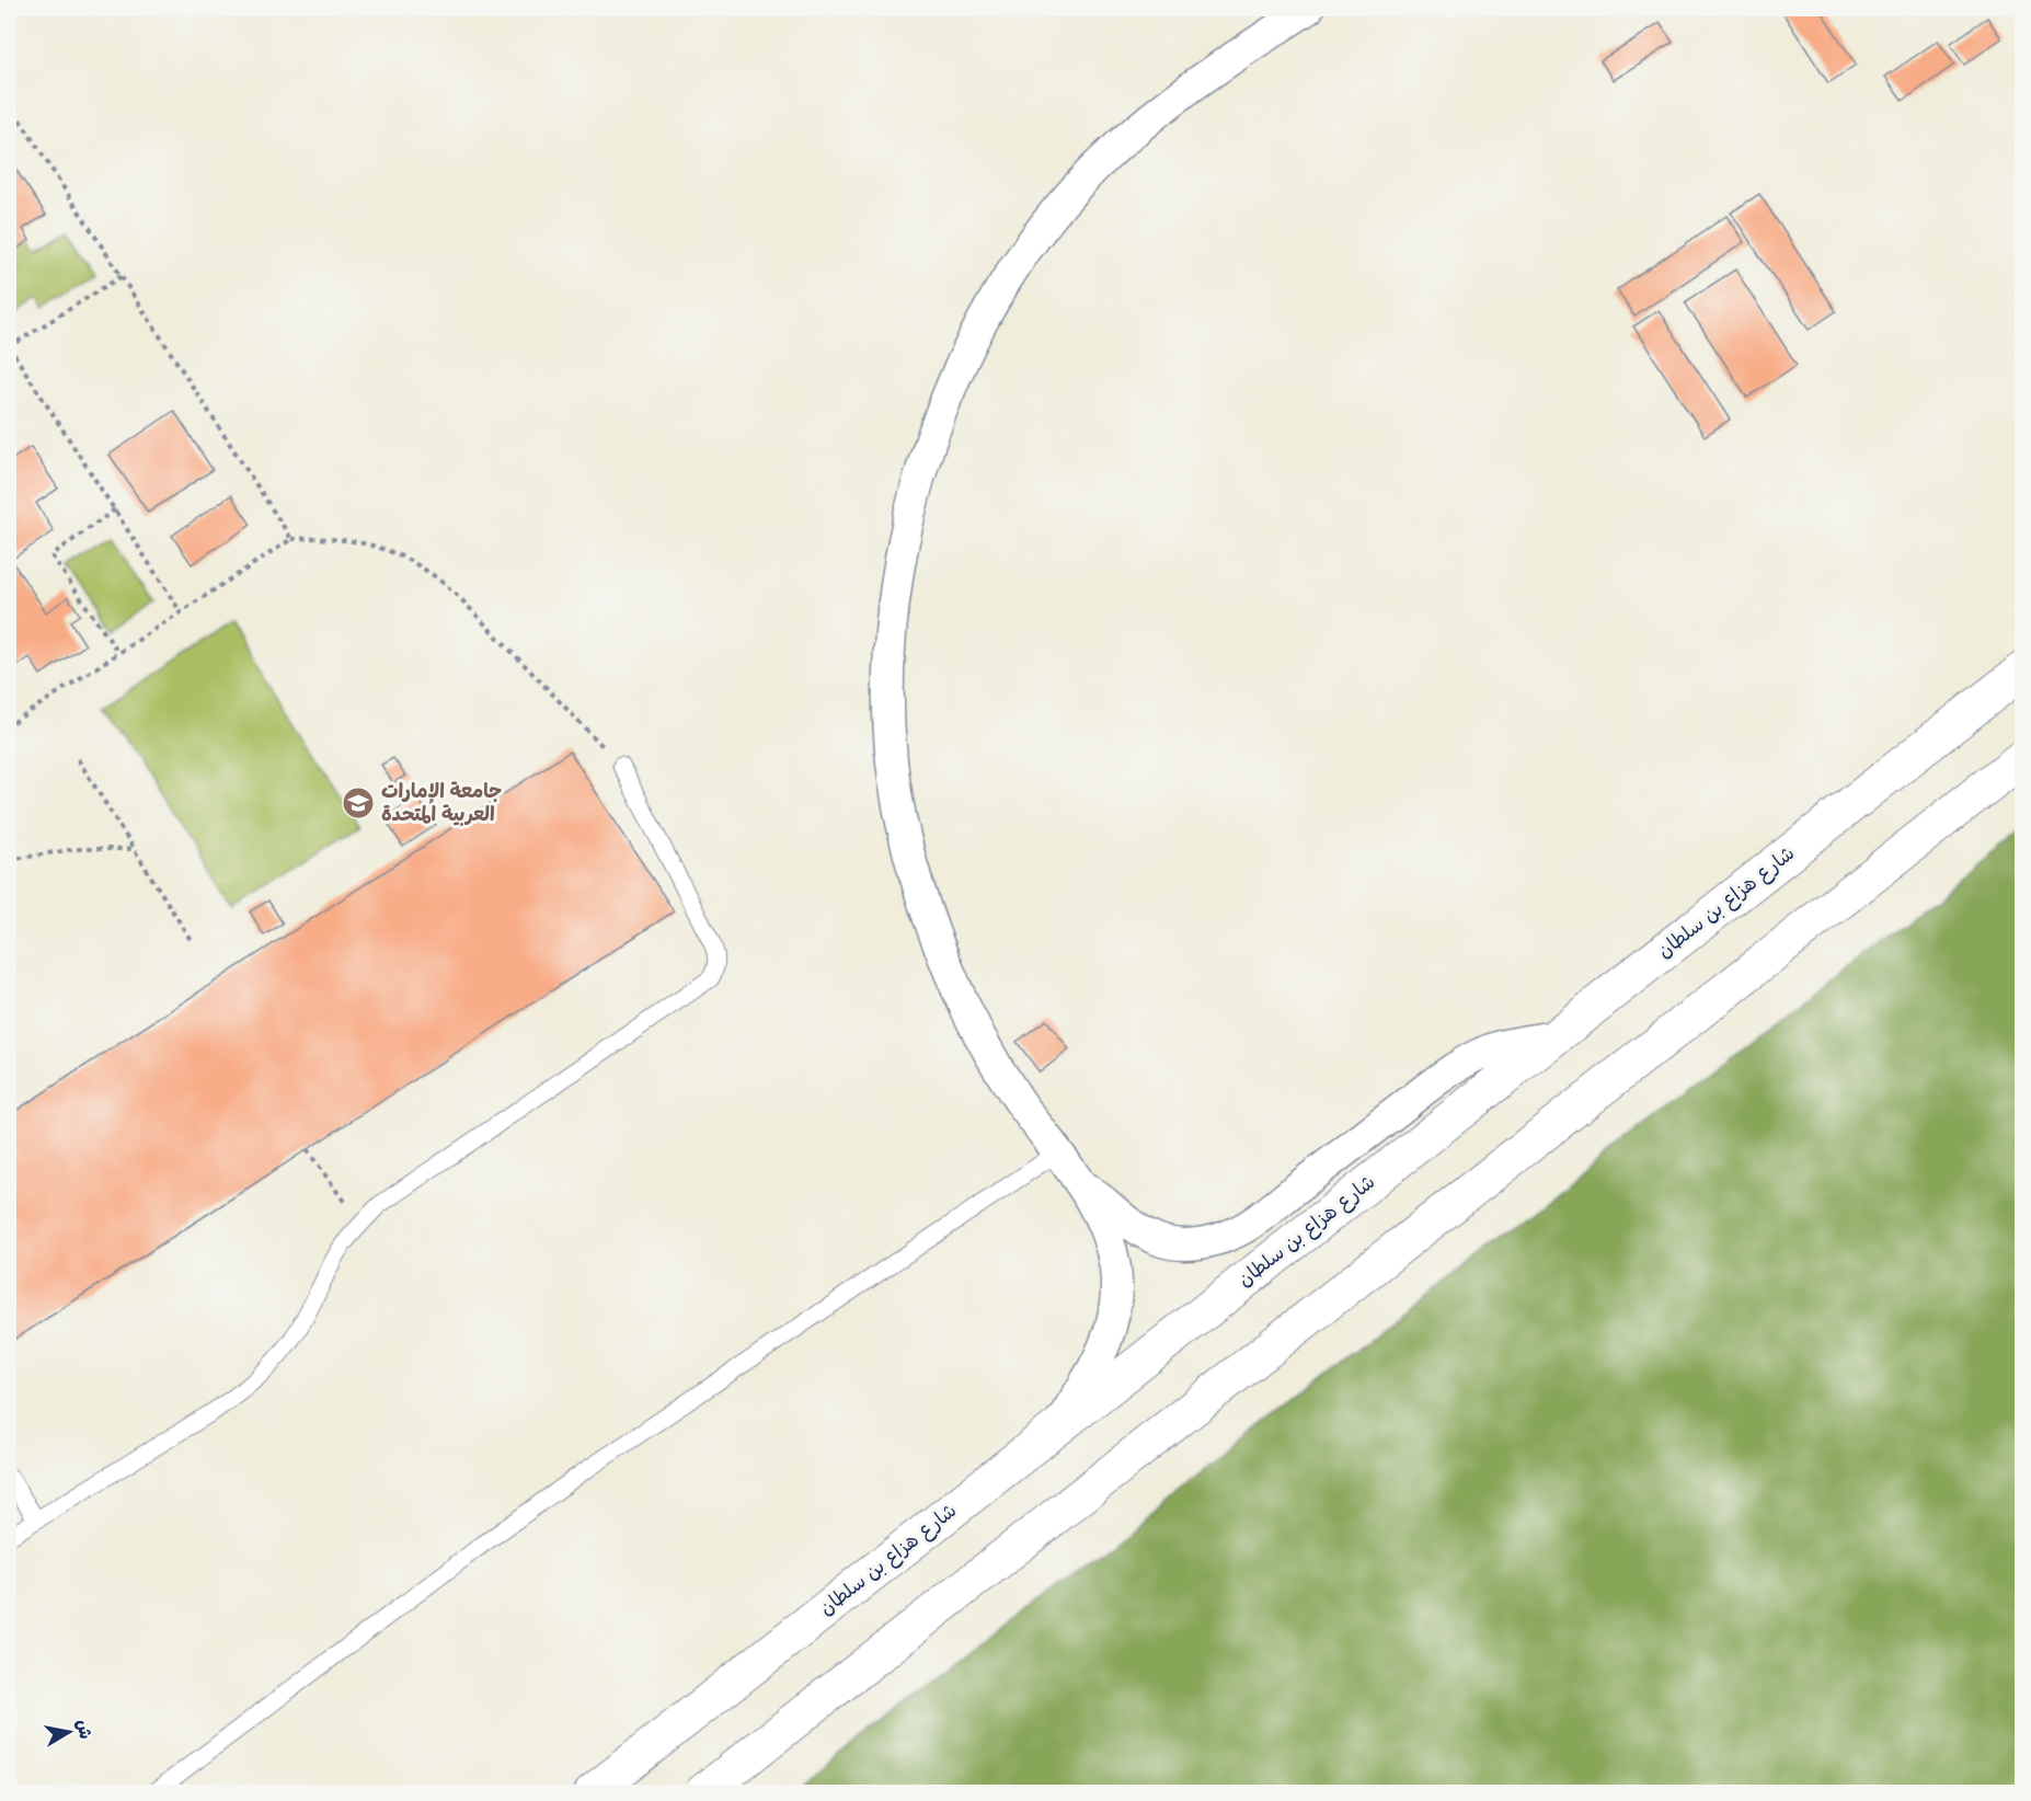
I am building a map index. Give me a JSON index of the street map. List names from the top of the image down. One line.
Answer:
{"streets":{"main road":["شارع هزاع بن سلطان"]},"places":{"school or university":["جامعة الإمارات العربية المتحدة"]},"north":"right"}
